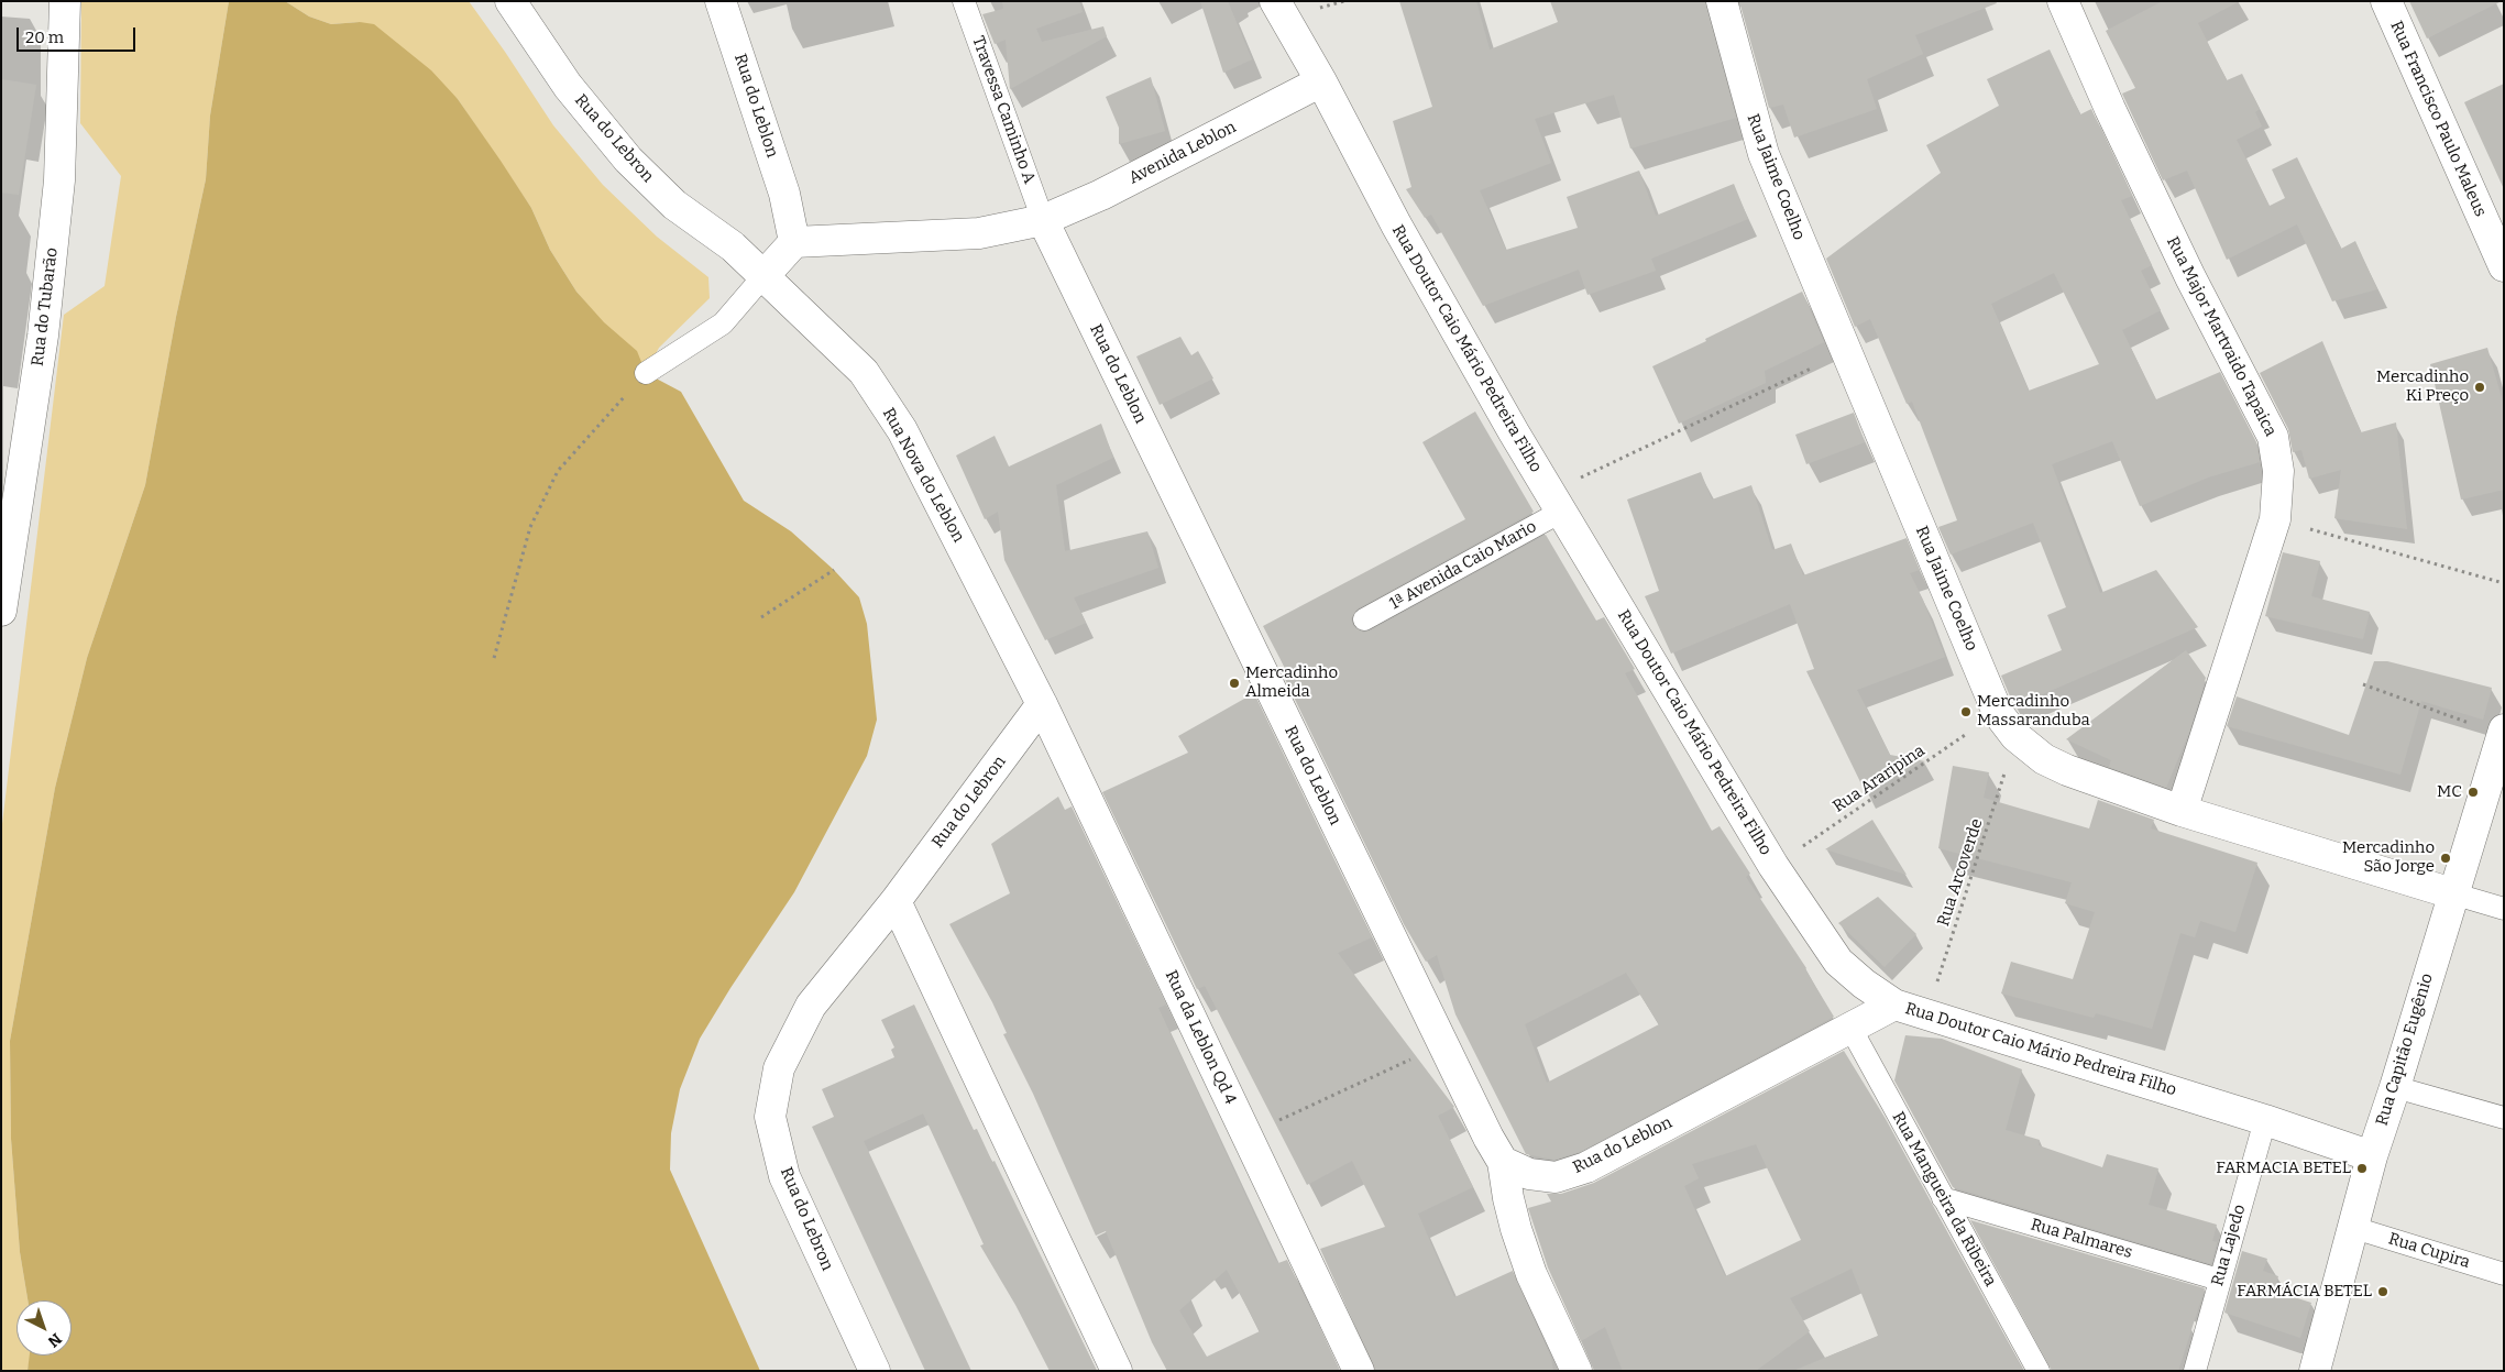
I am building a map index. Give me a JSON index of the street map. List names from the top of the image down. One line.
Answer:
{"streets":{"street":["Rua do Leblon","Rua Francisco Paulo Maleus","Rua do Lebron","Avenida Leblon","Rua Jaime Coelho","Rua do Tubarão","Rua Major Martvaido Tapaica","Rua Doutor Caio Mário Pedreira Filho","Rua Nova do Leblon","Rua da Leblon Qd 4","Rua Capitão Eugênio"],"lane":["Travessa Caminho A","1ª Avenida Caio Mario","Rua Mangueira da Ribeira","Rua Palmares","Rua Lajedo","Rua Cupira"],"path":["Rua Araripina","Rua Arcoverde"]},"crossings":[["Rua do Leblon","Travessa Caminho A"],["Rua do Leblon","Avenida Leblon"],["Rua do Leblon","Rua Doutor Caio Mário Pedreira Filho"],["Rua do Leblon","Rua Mangueira da Ribeira"],["Travessa Caminho A","Avenida Leblon"],["Rua do Lebron","Rua Nova do Leblon"],["Rua do Lebron","Rua da Leblon Qd 4"],["Avenida Leblon","Rua Doutor Caio Mário Pedreira Filho"],["Rua Jaime Coelho","Rua Major Martvaido Tapaica"],["Rua Jaime Coelho","Rua Araripina"],["Rua Jaime Coelho","Rua Arcoverde"],["Rua Jaime Coelho","Rua Capitão Eugênio"],["Rua Doutor Caio Mário Pedreira Filho","1ª Avenida Caio Mario"],["Rua Doutor Caio Mário Pedreira Filho","Rua Araripina"],["Rua Doutor Caio Mário Pedreira Filho","Rua Arcoverde"],["Rua Doutor Caio Mário Pedreira Filho","Rua Capitão Eugênio"],["Rua Doutor Caio Mário Pedreira Filho","Rua Lajedo"],["Rua Nova do Leblon","Rua da Leblon Qd 4"],["Rua Araripina","Rua Arcoverde"],["Rua Capitão Eugênio","Rua Cupira"],["Rua Mangueira da Ribeira","Rua Palmares"],["Rua Palmares","Rua Lajedo"]],"places":["Mercadinho Ki Preço","Mercadinho Almeida","Mercadinho Massaranduba","MC","Mercadinho São Jorge","FARMACIA BETEL","FARMÁCIA BETEL"],"scale_bar":"20 m","north":"bottom right"}
